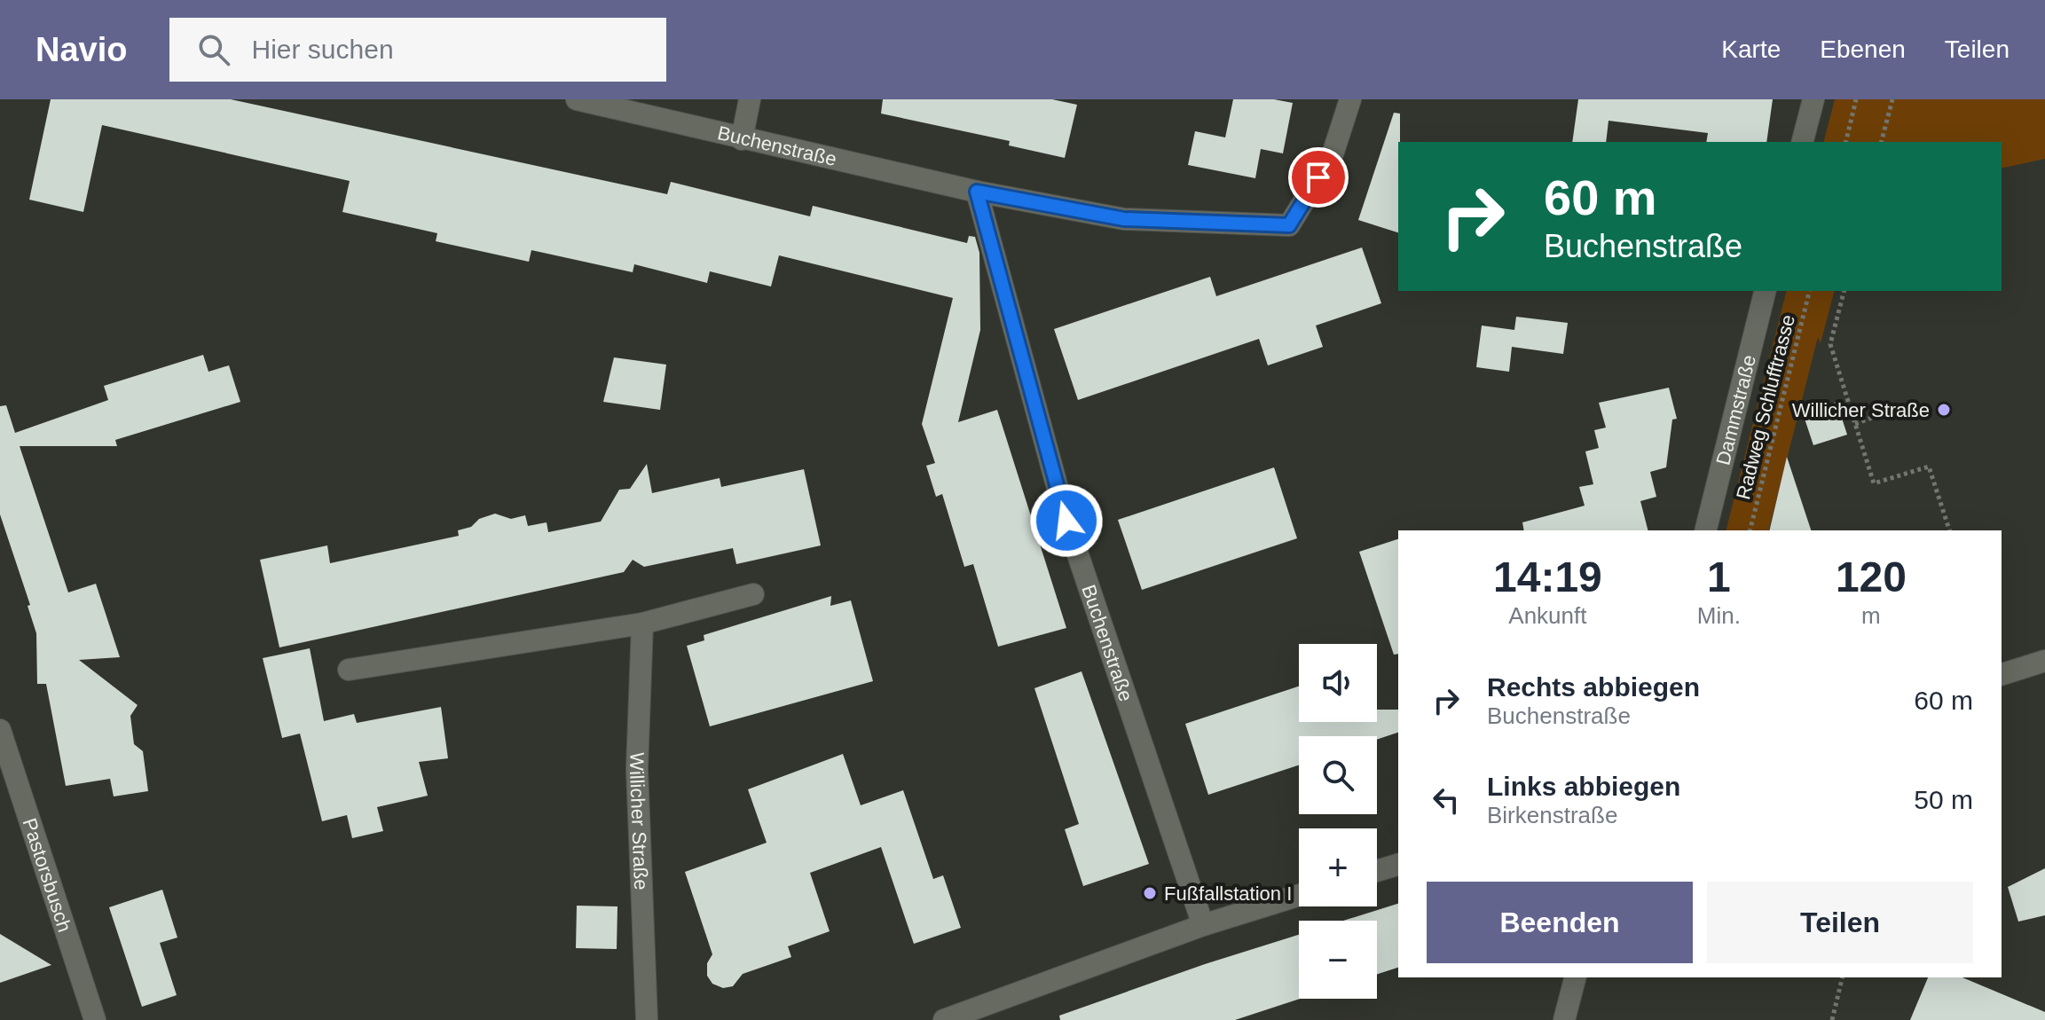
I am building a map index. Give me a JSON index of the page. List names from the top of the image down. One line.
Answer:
{"streets":{"street":["Buchenstraße","Dammstraße","Willicher Straße","Pastorsbusch"],"path":["Radweg Schlufftrasse"]},"places":["Willicher Straße","Fußfallstation I"],"page":{"header":"Navio","search":"Hier suchen","nav":["Karte","Ebenen","Teilen"],"turn":["60 m","Buchenstraße"],"eta":["14:19","Ankunft","1","Min.","120","m"],"map_buttons":["+","−"],"list":[{"name":"Rechts abbiegen","note":"Buchenstraße","value":"60 m"},{"name":"Links abbiegen","note":"Birkenstraße","value":"50 m"}],"buttons":["Beenden","Teilen"]}}
